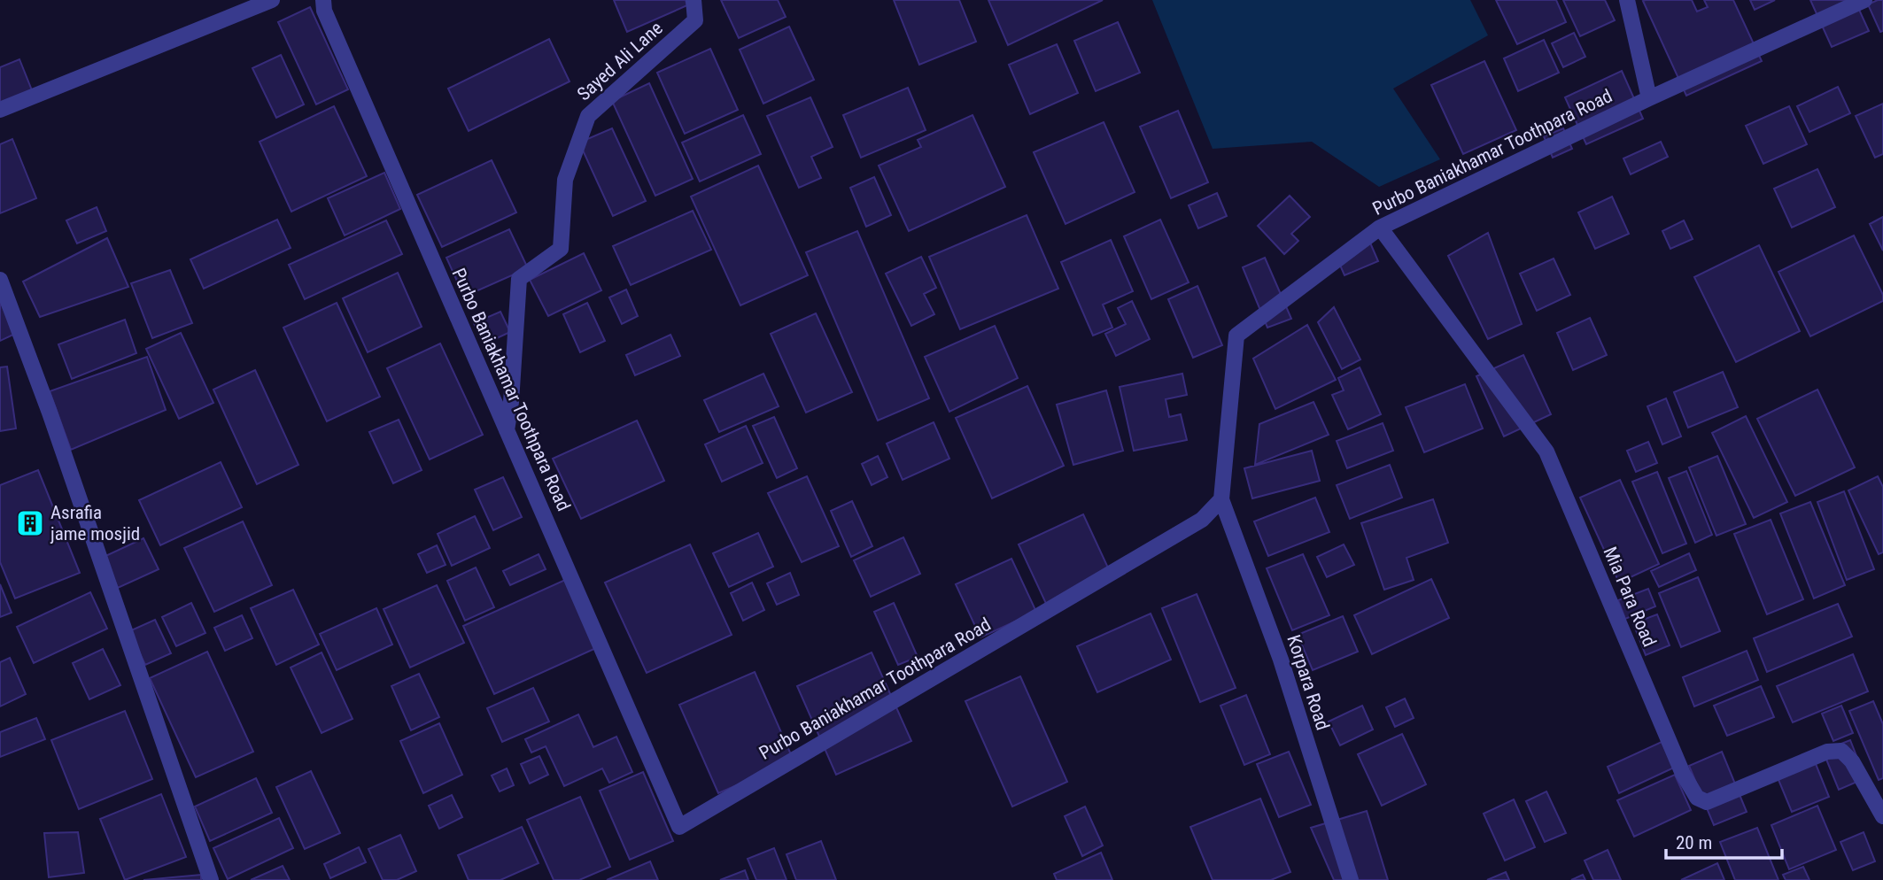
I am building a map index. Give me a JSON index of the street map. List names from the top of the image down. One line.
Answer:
{"streets":{"street":["Sayed Ali Lane","Purbo Baniakhamar Toothpara Road","Mia Para Road","Korpara Road"]},"crossings":[["Sayed Ali Lane","Purbo Baniakhamar Toothpara Road"],["Purbo Baniakhamar Toothpara Road","Mia Para Road"],["Purbo Baniakhamar Toothpara Road","Korpara Road"]],"places":{"building":["Asrafia jame mosjid"]},"scale_bar":"20 m"}
